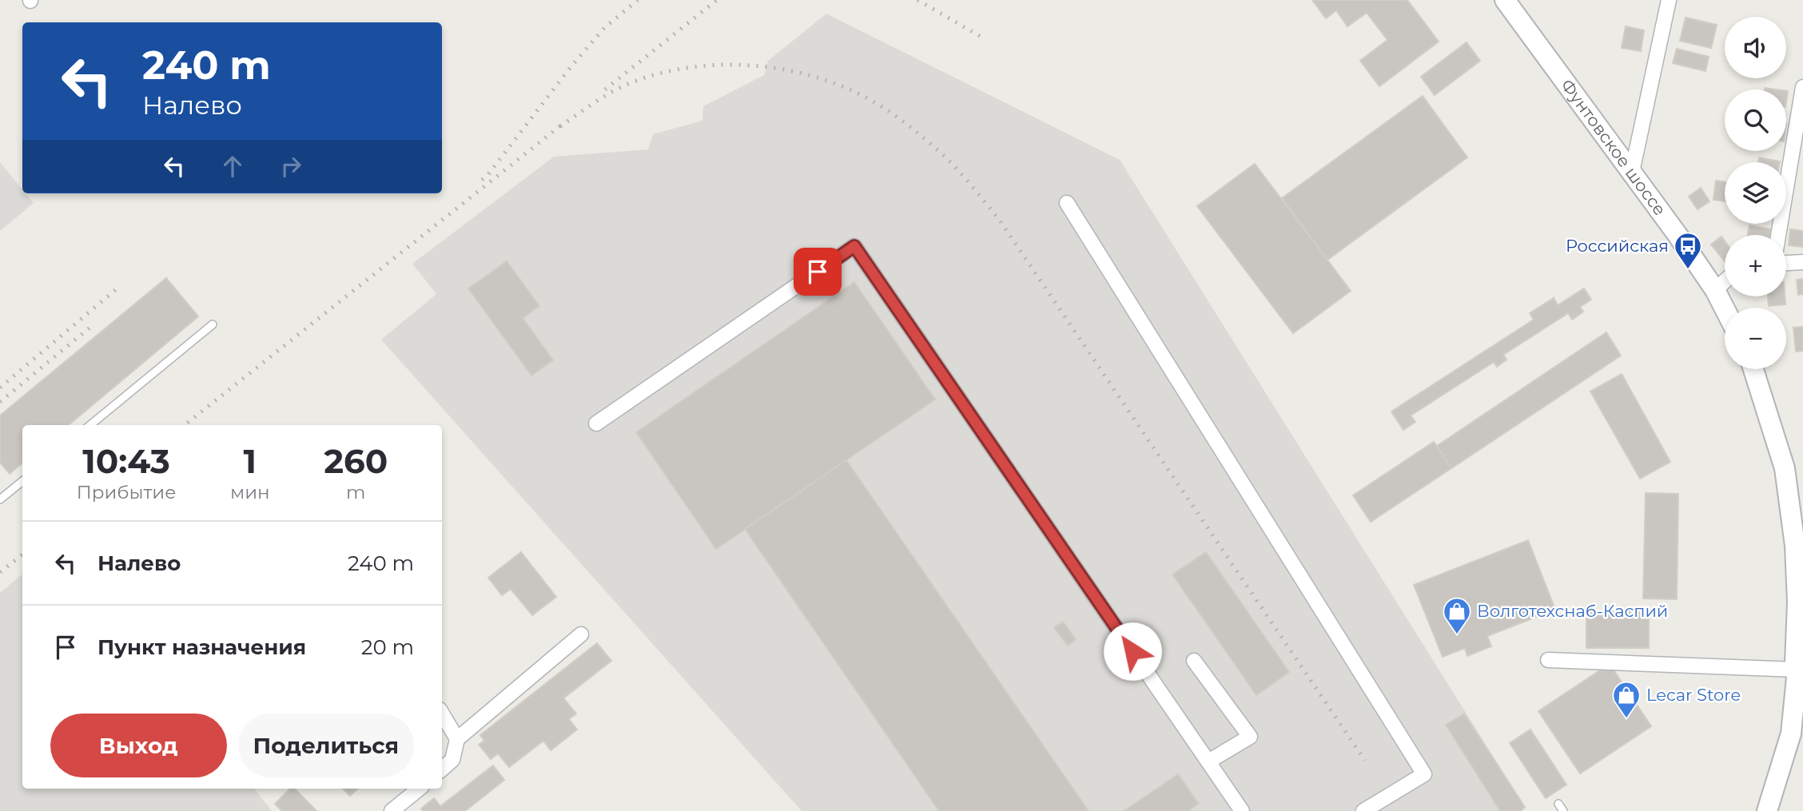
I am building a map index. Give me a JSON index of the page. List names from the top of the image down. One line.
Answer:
{"streets":{"street":["Фунтовское шоссе"]},"places":{"bus stop":["Российская"],"shop":["Волготехснаб-Каспий","Lecar Store"]},"page":{"map_buttons":["+","−"],"turn":["240 m","Налево"],"eta":["10:43","Прибытие","1","мин","260","m"],"list":[{"name":"Налево","value":"240 m"},{"name":"Пункт назначения","value":"20 m"}],"buttons":["Выход","Поделиться"]}}
